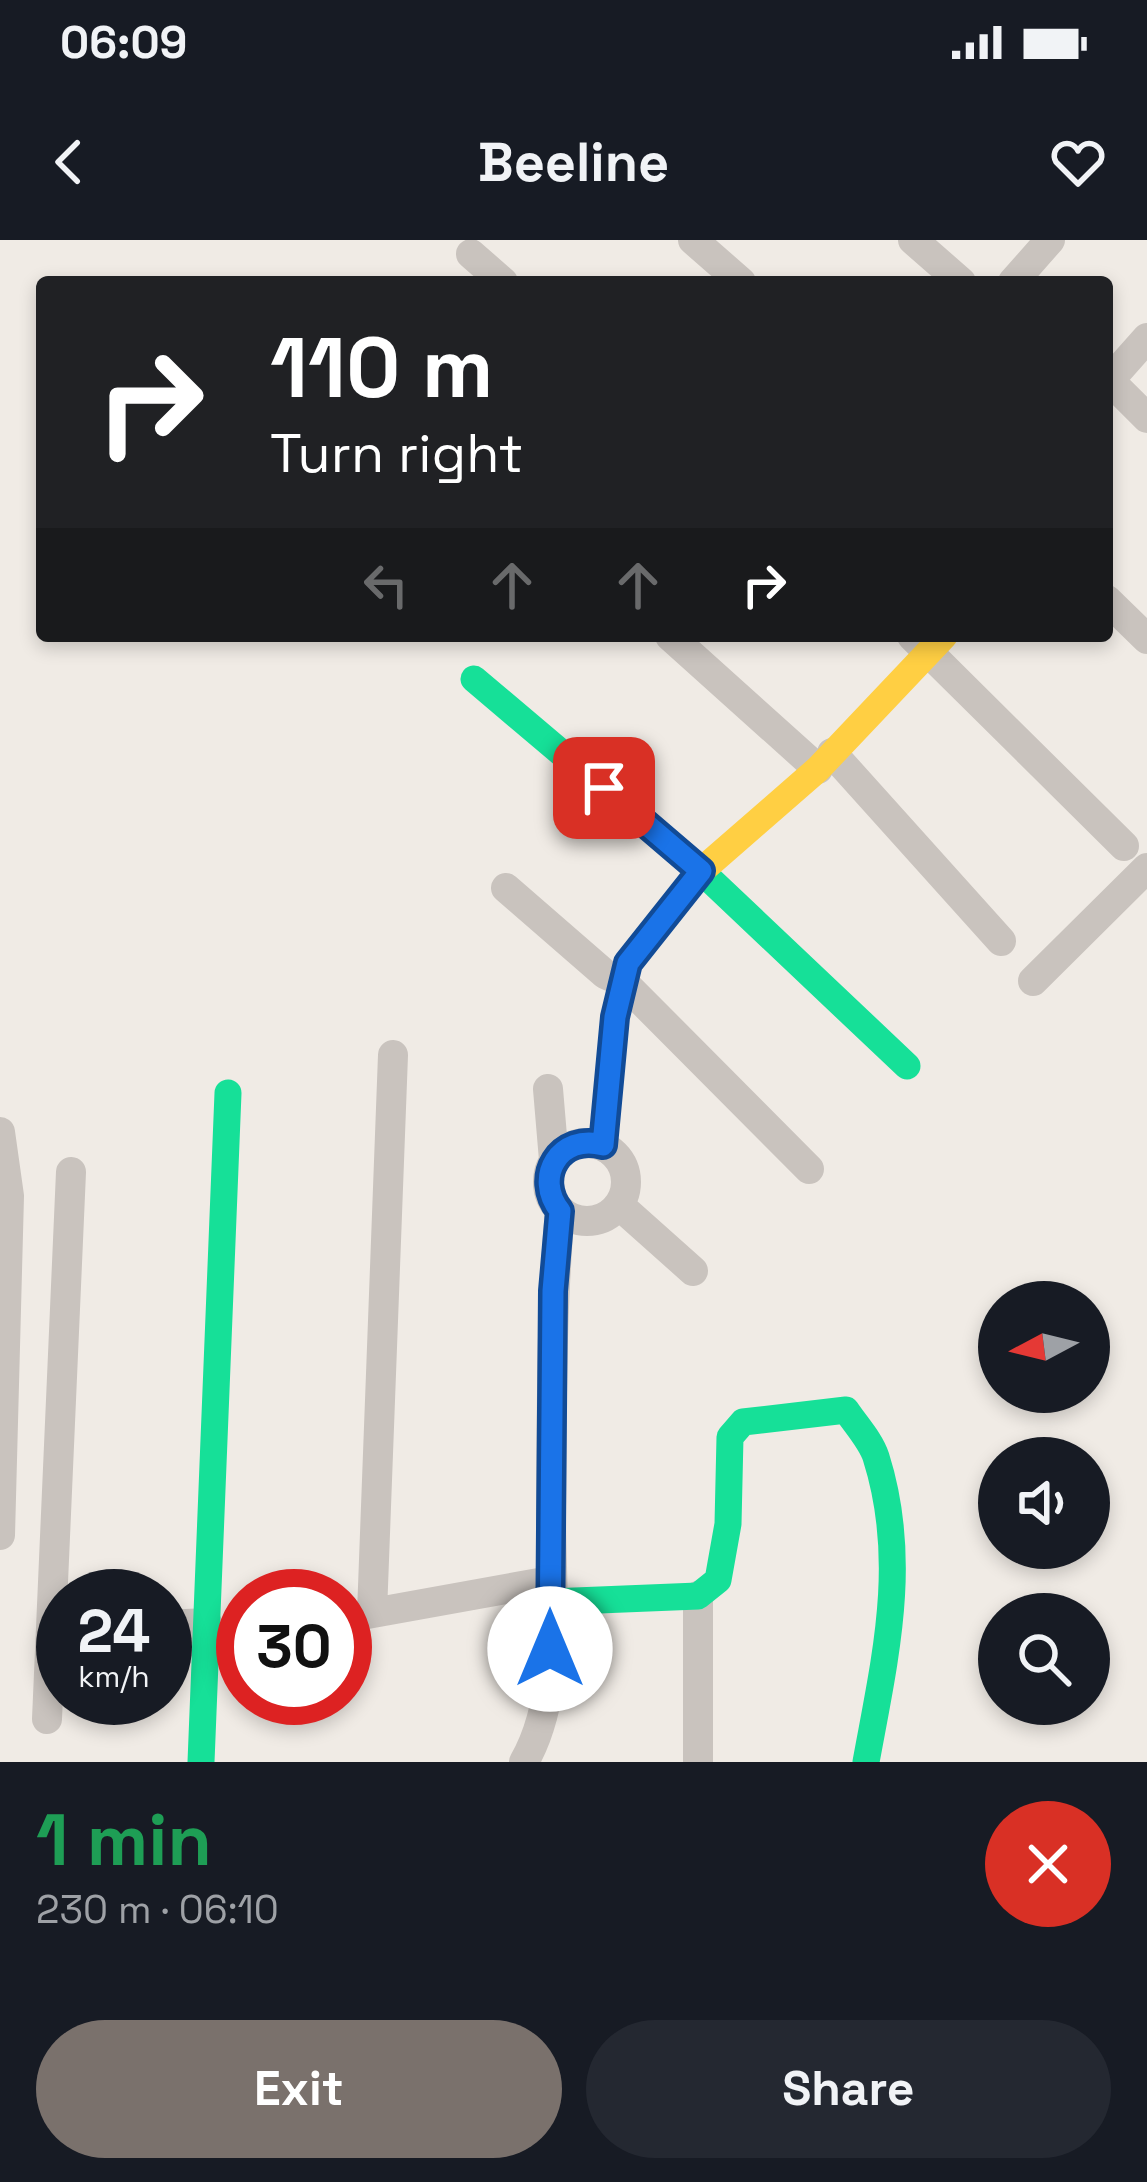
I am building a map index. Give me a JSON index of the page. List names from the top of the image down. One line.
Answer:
{"north":"left","page":{"status":"06:09","header":"Beeline","turn":["110 m","Turn right"],"speed":"24 km/h","limit":"30","heading":["1 min","230 m · 06:10"],"buttons":["Exit","Share"]}}
